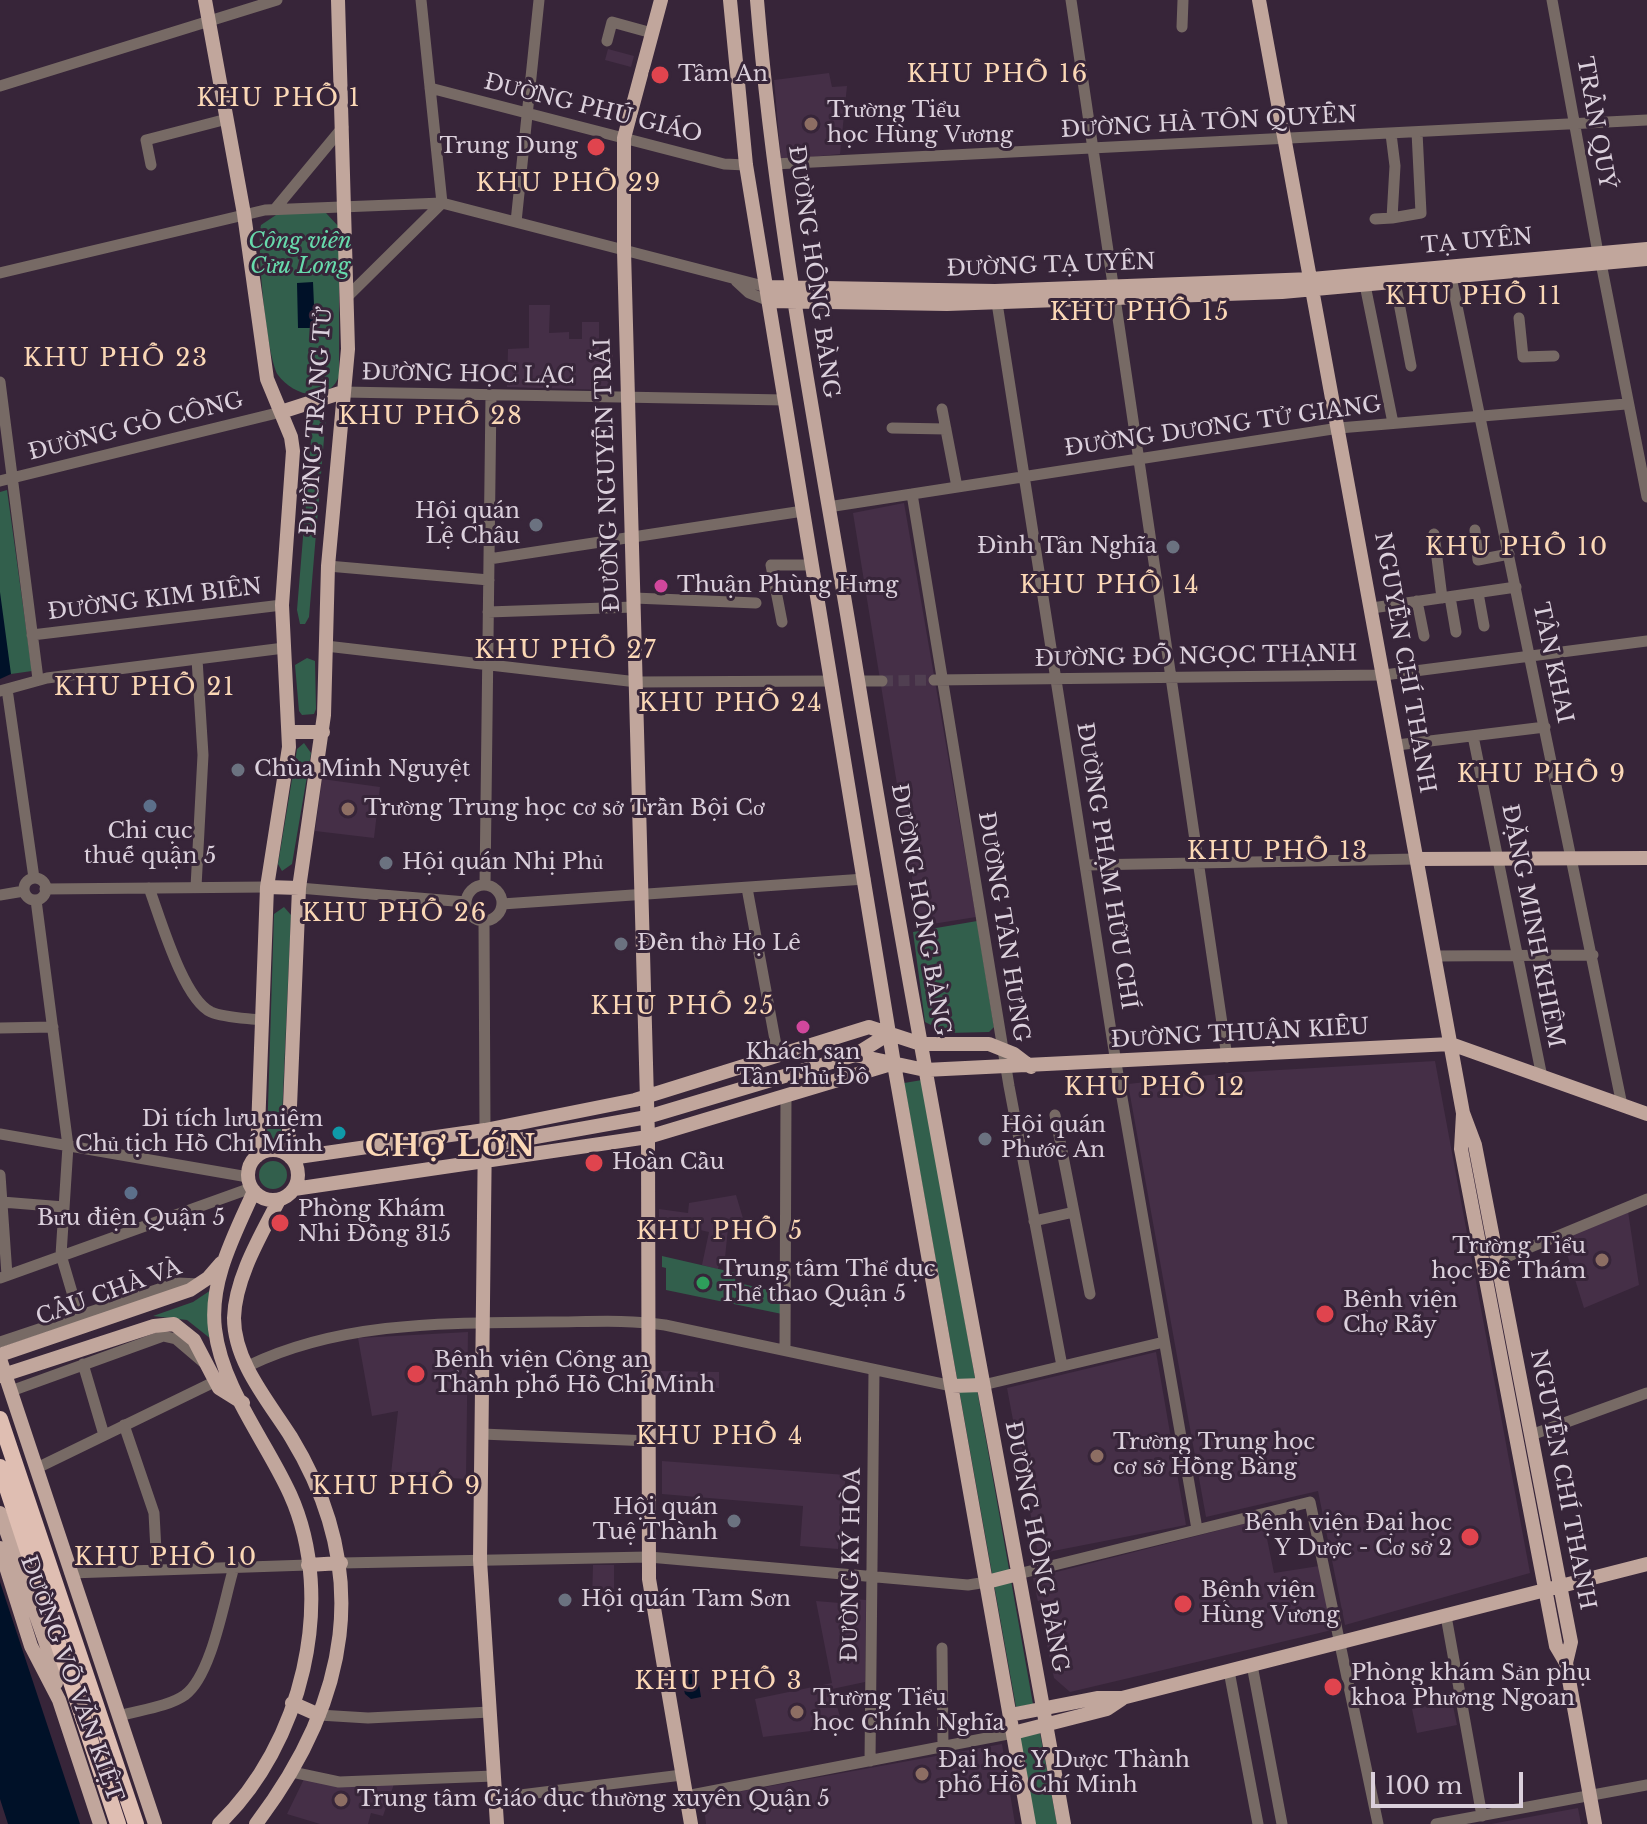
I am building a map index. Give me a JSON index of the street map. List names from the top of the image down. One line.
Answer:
{"streets":{"highway":["ĐƯỜNG VÕ VĂN KIỆT"],"main road":["TẠ UYÊN","ĐƯỜNG TẠ UYÊN","ĐƯỜNG HỒNG BÀNG","ĐƯỜNG TRANG TỬ","ĐƯỜNG NGUYỄN TRÃI","NGUYỄN CHÍ THANH","ĐƯỜNG THUẬN KIỀU","CẦU CHÀ VÀ"],"street":["ĐƯỜNG PHÚ GIÁO","ĐƯỜNG HÀ TÔN QUYỀN","TRẦN QUÝ","ĐƯỜNG HỌC LẠC","ĐƯỜNG GÒ CÔNG","ĐƯỜNG DƯƠNG TỬ GIANG","ĐƯỜNG KIM BIÊN","ĐƯỜNG ĐỖ NGỌC THẠNH","TÂN KHAI","ĐƯỜNG PHẠM HỮU CHÍ","ĐẶNG MINH KHIÊM","ĐƯỜNG TÂN HƯNG","ĐƯỜNG KÝ HÒA"]},"crossings":[["ĐƯỜNG PHÚ GIÁO","ĐƯỜNG HỒNG BÀNG"],["ĐƯỜNG PHÚ GIÁO","ĐƯỜNG NGUYỄN TRÃI"],["ĐƯỜNG HÀ TÔN QUYỀN","TRẦN QUÝ"],["ĐƯỜNG HÀ TÔN QUYỀN","ĐƯỜNG HỒNG BÀNG"],["ĐƯỜNG HÀ TÔN QUYỀN","NGUYỄN CHÍ THANH"],["TRẦN QUÝ","TẠ UYÊN"],["TRẦN QUÝ","ĐƯỜNG DƯƠNG TỬ GIANG"],["TẠ UYÊN","ĐƯỜNG TẠ UYÊN"],["TẠ UYÊN","NGUYỄN CHÍ THANH"],["TẠ UYÊN","TÂN KHAI"],["ĐƯỜNG TẠ UYÊN","ĐƯỜNG HỒNG BÀNG"],["ĐƯỜNG TẠ UYÊN","NGUYỄN CHÍ THANH"],["ĐƯỜNG TẠ UYÊN","ĐƯỜNG PHẠM HỮU CHÍ"],["ĐƯỜNG HỒNG BÀNG","ĐƯỜNG HỌC LẠC"],["ĐƯỜNG HỒNG BÀNG","ĐƯỜNG DƯƠNG TỬ GIANG"],["ĐƯỜNG HỒNG BÀNG","ĐƯỜNG THUẬN KIỀU"],["ĐƯỜNG HỌC LẠC","ĐƯỜNG TRANG TỬ"],["ĐƯỜNG HỌC LẠC","ĐƯỜNG NGUYỄN TRÃI"],["ĐƯỜNG DƯƠNG TỬ GIANG","NGUYỄN CHÍ THANH"],["ĐƯỜNG DƯƠNG TỬ GIANG","TÂN KHAI"],["ĐƯỜNG DƯƠNG TỬ GIANG","ĐƯỜNG PHẠM HỮU CHÍ"],["ĐƯỜNG DƯƠNG TỬ GIANG","ĐƯỜNG TÂN HƯNG"],["ĐƯỜNG ĐỖ NGỌC THẠNH","NGUYỄN CHÍ THANH"],["ĐƯỜNG ĐỖ NGỌC THẠNH","TÂN KHAI"],["ĐƯỜNG ĐỖ NGỌC THẠNH","ĐƯỜNG PHẠM HỮU CHÍ"],["ĐƯỜNG ĐỖ NGỌC THẠNH","ĐƯỜNG TÂN HƯNG"],["NGUYỄN CHÍ THANH","ĐƯỜNG THUẬN KIỀU"],["ĐƯỜNG PHẠM HỮU CHÍ","ĐƯỜNG THUẬN KIỀU"],["ĐƯỜNG TÂN HƯNG","ĐƯỜNG THUẬN KIỀU"],["CẦU CHÀ VÀ","ĐƯỜNG VÕ VĂN KIỆT"]],"districts":["KHU PHỐ 16","KHU PHỐ 1","KHU PHỐ 29","KHU PHỐ 11","KHU PHỐ 15","KHU PHỐ 23","KHU PHỐ 28","KHU PHỐ 10","KHU PHỐ 14","KHU PHỐ 27","KHU PHỐ 21","KHU PHỐ 24","KHU PHỐ 9","KHU PHỐ 13","KHU PHỐ 26","KHU PHỐ 25","KHU PHỐ 12","CHỢ LỚN","KHU PHỐ 5","KHU PHỐ 4","KHU PHỐ 9","KHU PHỐ 10","KHU PHỐ 3"],"parks":["Công viên Cửu Long"],"places":["Tâm An","Trường Tiểu học Hùng Vương","Trung Dung","Hội quán Lệ Châu","Đình Tân Nghĩa","Thuận Phùng Hưng","Chùa Minh Nguyệt","Chi cục thuế quận 5","Trường Trung học cơ sở Trần Bội Cơ","Hội quán Nhị Phủ","Đền thờ Họ Lê","Khách sạn Tân Thủ Đô","Di tích lưu niệm Chủ tịch Hồ Chí Minh","Hội quán Phước An","Hoàn Cầu","Bưu điện Quận 5","Phòng Khám Nhi Đồng 315","Trường Tiểu học Đề Thám","Trung tâm Thể dục Thể thao Quận 5","Bệnh viện Chợ Rẫy","Bệnh viện Công an Thành phố Hồ Chí Minh","Trường Trung học cơ sở Hồng Bàng","Hội quán Tuệ Thành","Bệnh viện Đại học Y Dược - Cơ sở 2","Hội quán Tam Sơn","Bệnh viện Hùng Vương","Phòng khám Sản phụ khoa Phương Ngoan","Trường Tiểu học Chính Nghĩa","Đại học Y Dược Thành phố Hồ Chí Minh","Trung tâm Giáo dục thường xuyên Quận 5"],"scale_bar":"100 m"}
